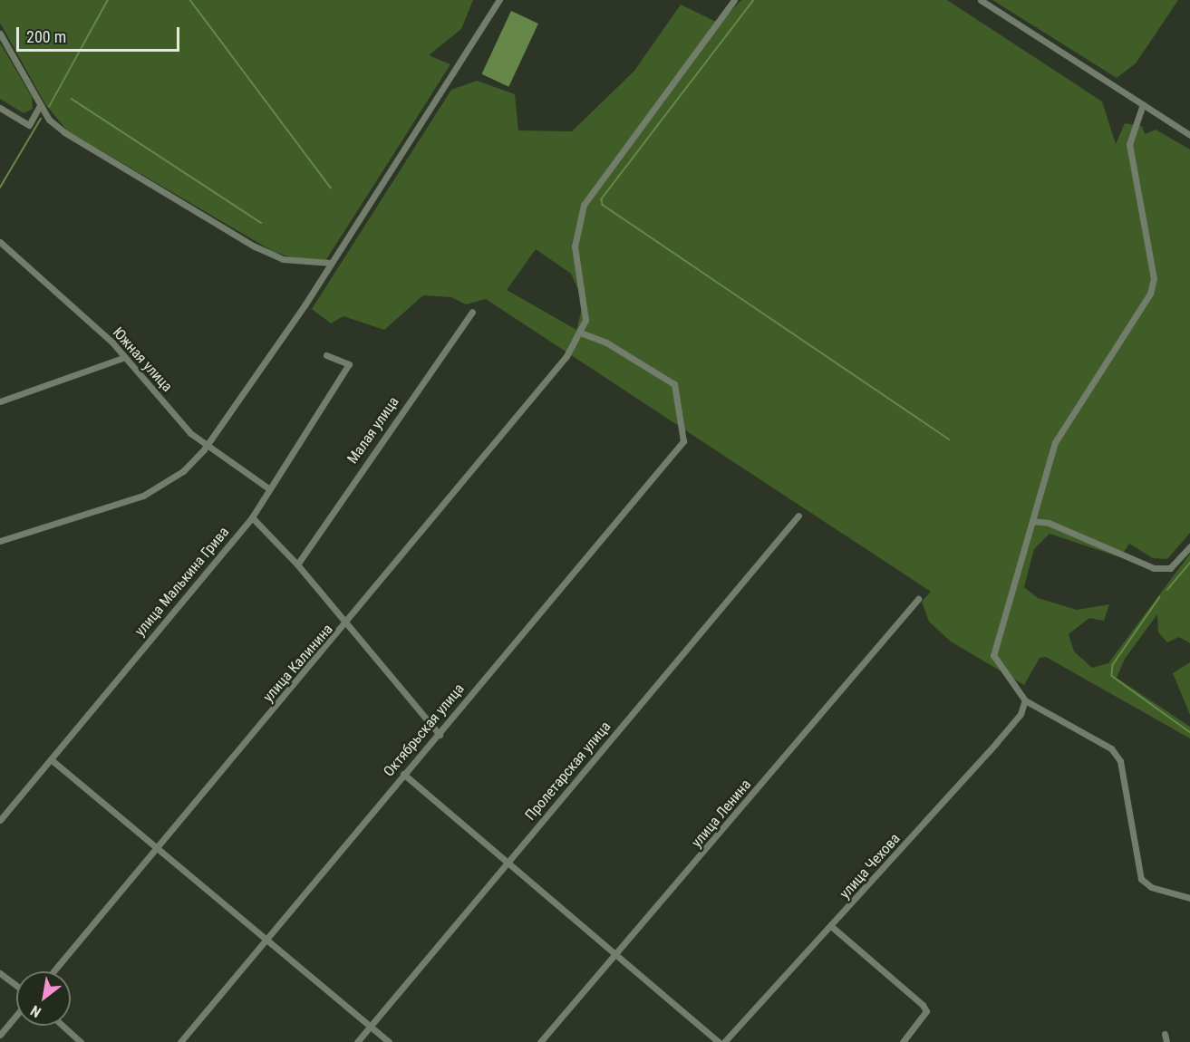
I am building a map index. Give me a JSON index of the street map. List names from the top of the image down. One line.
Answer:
{"streets":{"street":["Южная улица","Малая улица","улица Малькина Грива","улица Калинина","Октябрьская улица","Пролетарская улица","улица Ленина","улица Чехова"]},"crossings":[["Южная улица","улица Малькина Грива"],["улица Калинина","Октябрьская улица"]],"scale_bar":"200 m","north":"bottom left"}
